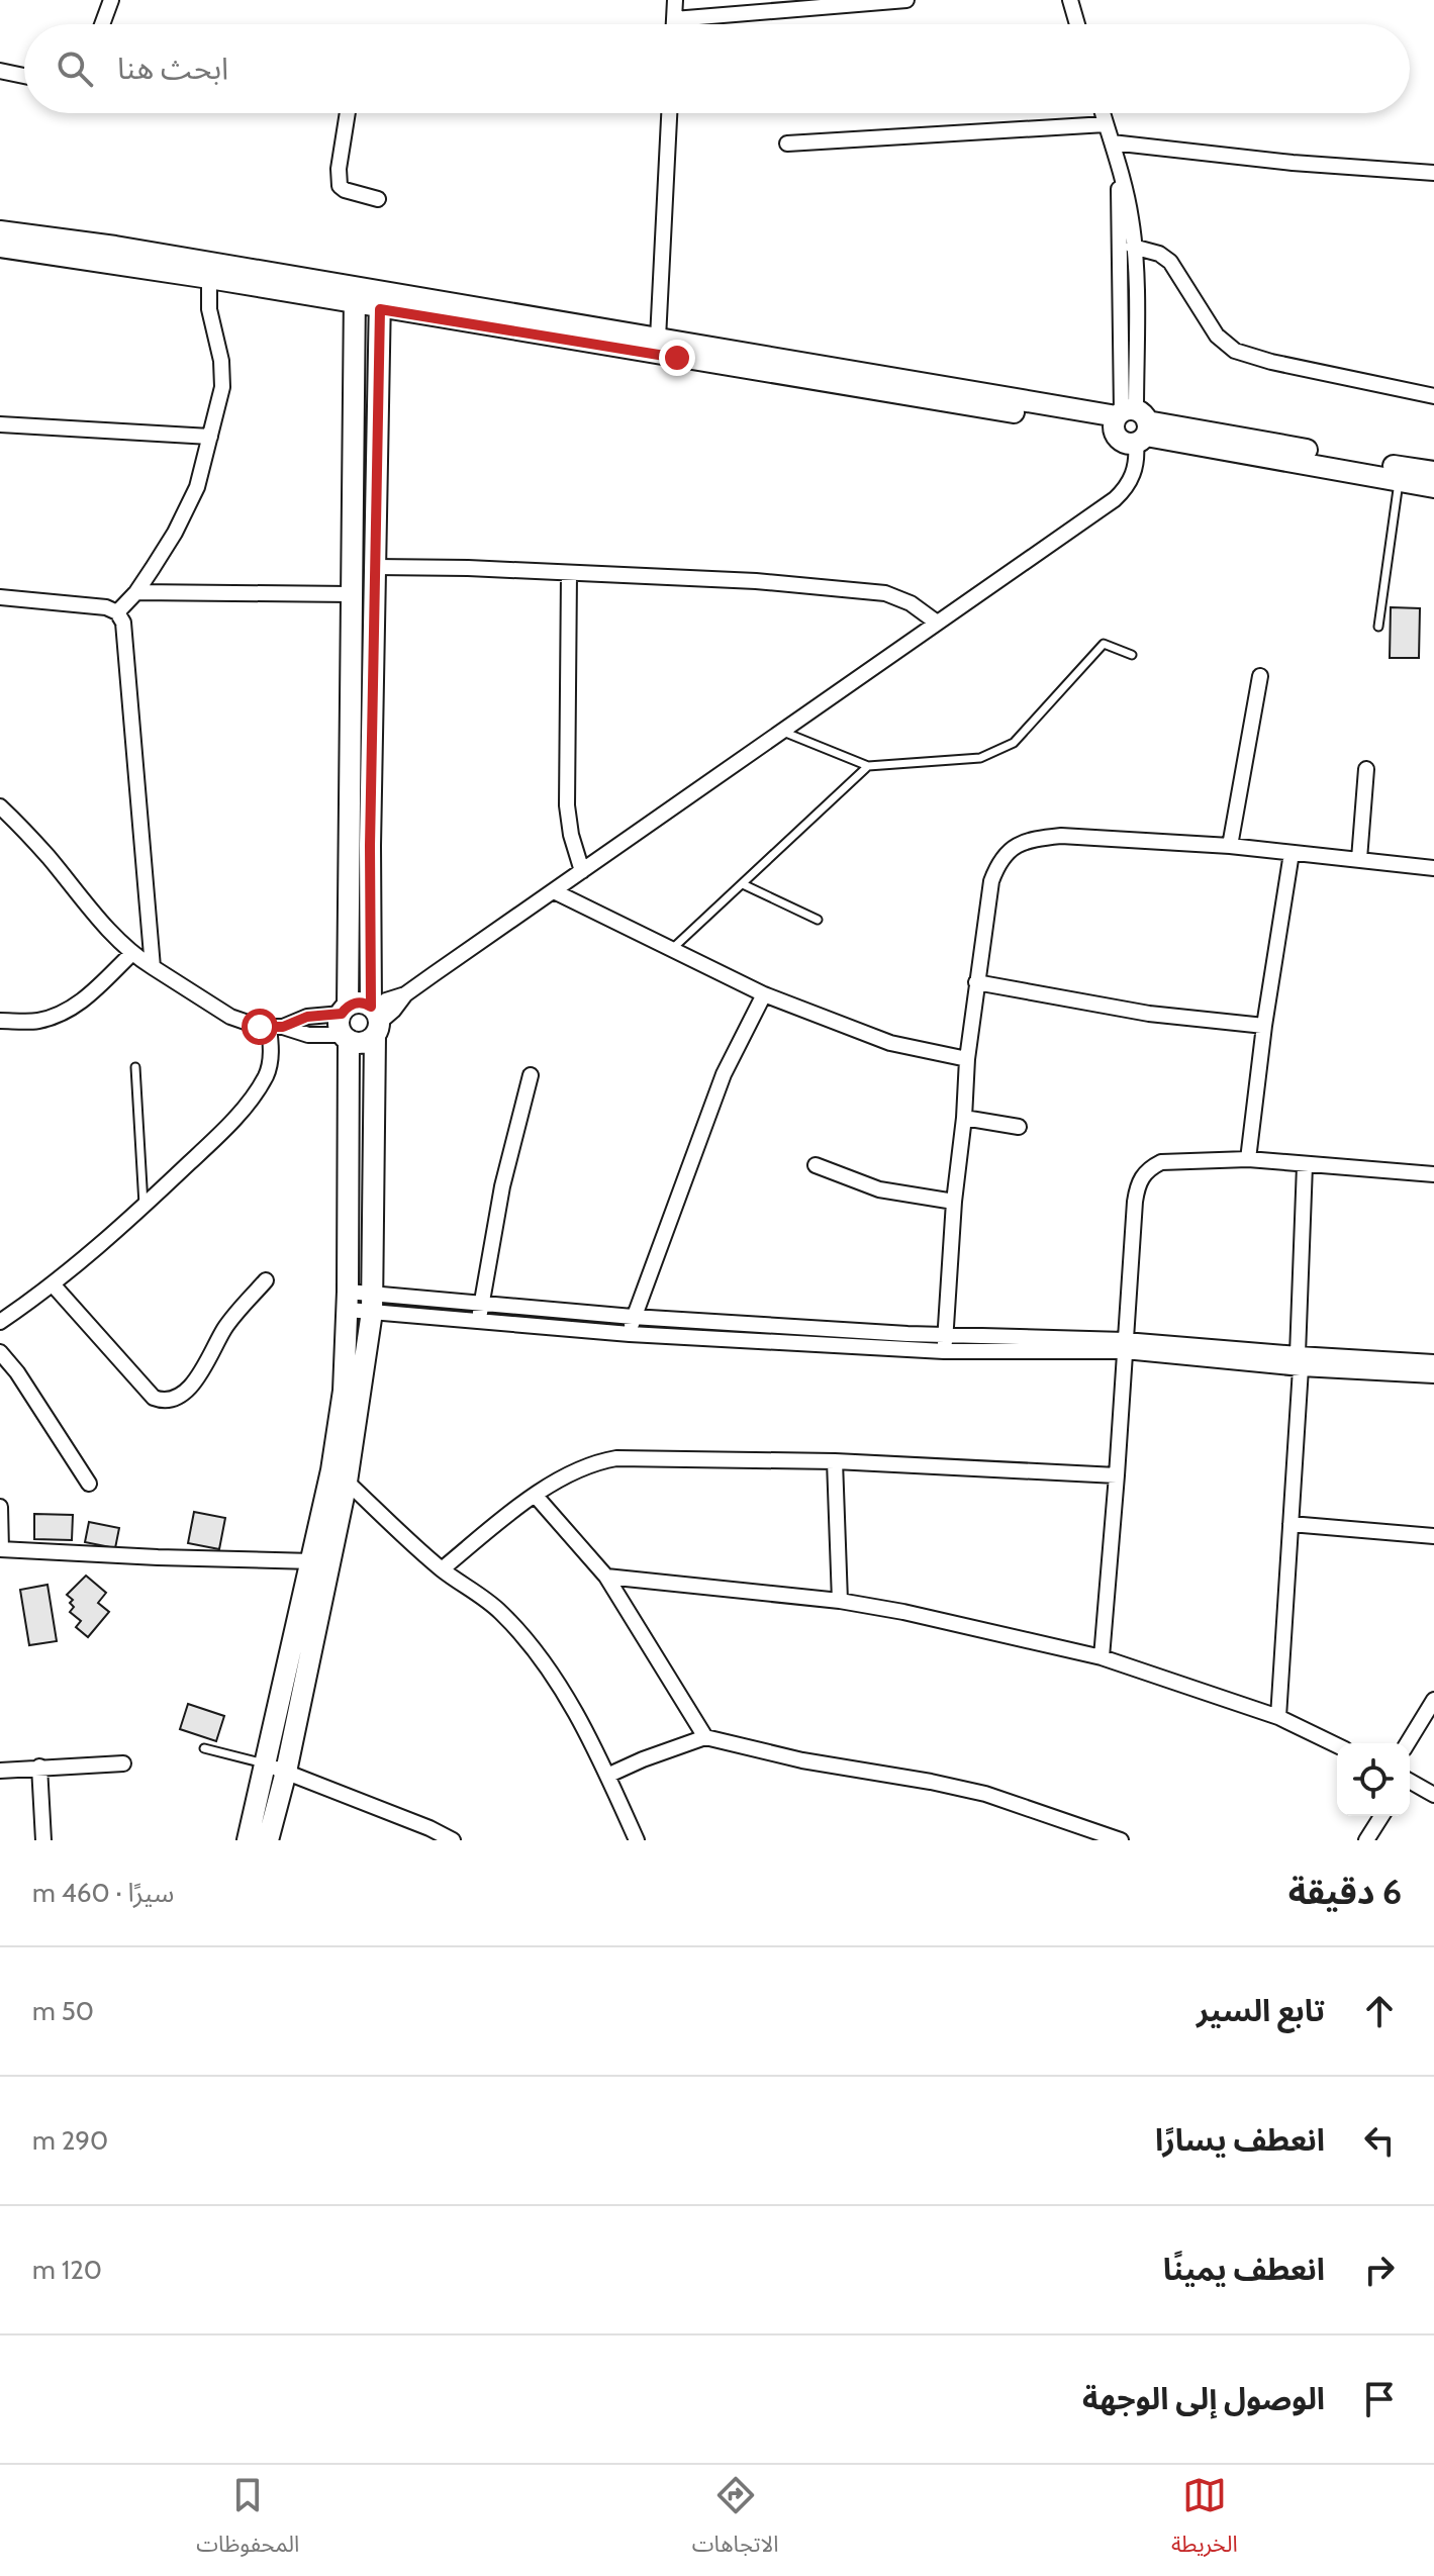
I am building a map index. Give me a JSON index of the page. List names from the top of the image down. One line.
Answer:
{"page":{"search":"ابحث هنا","heading":["6 دقيقة","سيرًا · 460 m"],"list":[["تابع السير","50 m"],["انعطف يسارًا","290 m"],["انعطف يمينًا","120 m"],"الوصول إلى الوجهة"],"nav":["الخريطة","الاتجاهات","المحفوظات"]}}
